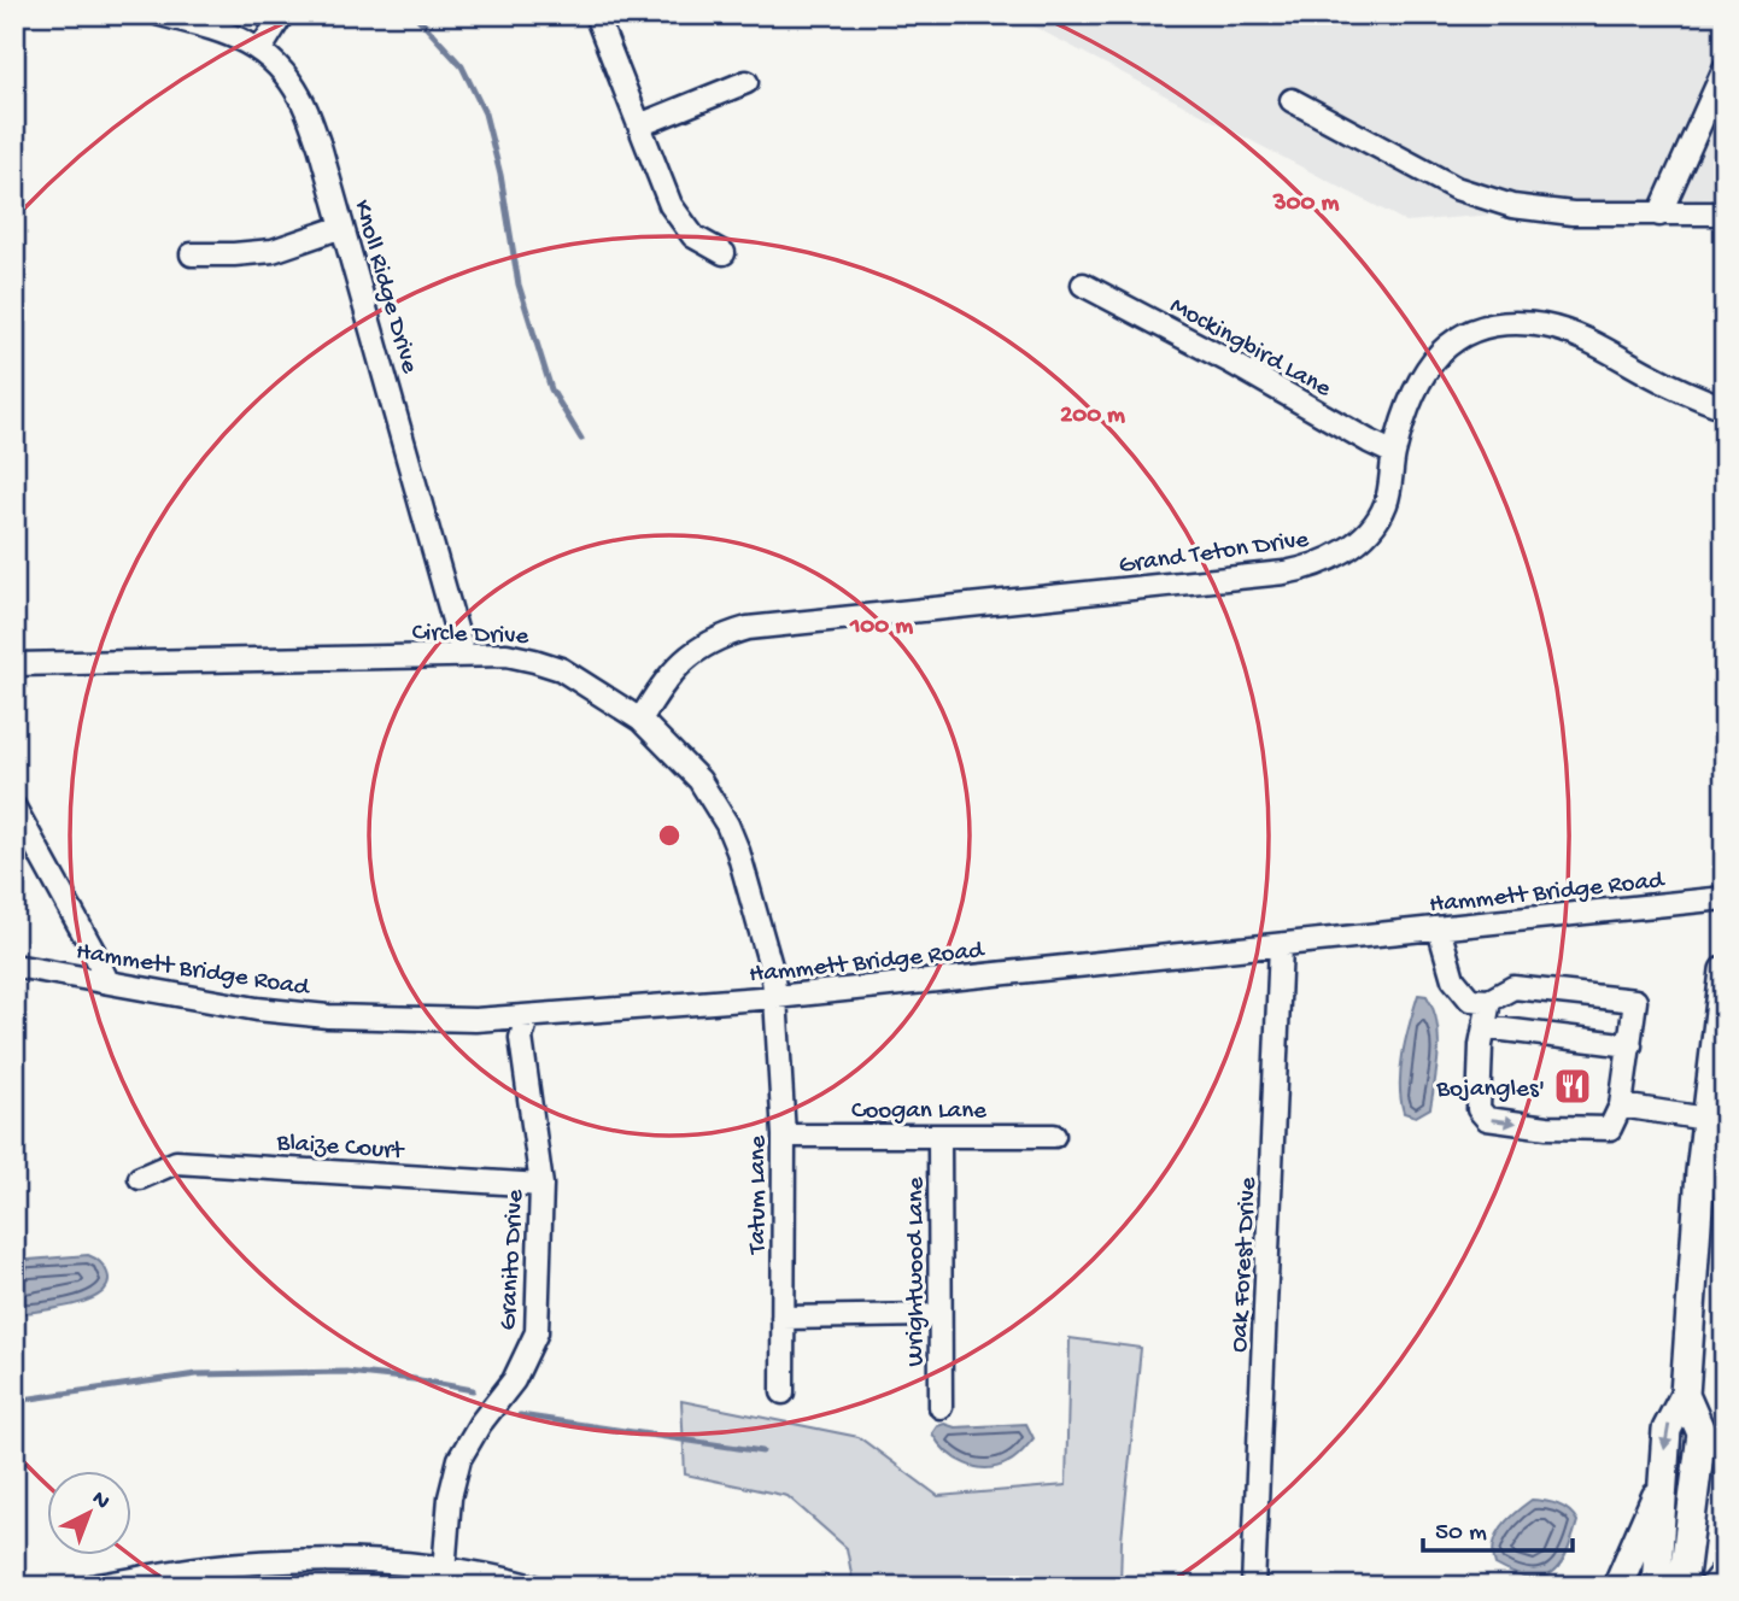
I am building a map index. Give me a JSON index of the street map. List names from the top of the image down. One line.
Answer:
{"streets":{"street":["Knoll Ridge Drive","Mockingbird Lane","Grand Teton Drive","Circle Drive","Hammett Bridge Road","Coogan Lane","Blaize Court","Tatum Lane","Granito Drive","Oak Forest Drive","Wrightwood Lane"]},"crossings":[["Knoll Ridge Drive","Circle Drive"],["Mockingbird Lane","Grand Teton Drive"],["Grand Teton Drive","Circle Drive"],["Circle Drive","Hammett Bridge Road"],["Circle Drive","Tatum Lane"],["Hammett Bridge Road","Tatum Lane"],["Hammett Bridge Road","Granito Drive"],["Hammett Bridge Road","Oak Forest Drive"],["Coogan Lane","Tatum Lane"],["Coogan Lane","Wrightwood Lane"],["Blaize Court","Granito Drive"]],"places":{"restaurant":["Bojangles'"]},"scale_bar":"50 m","north":"top right","rings":["300 m","200 m","100 m"]}
